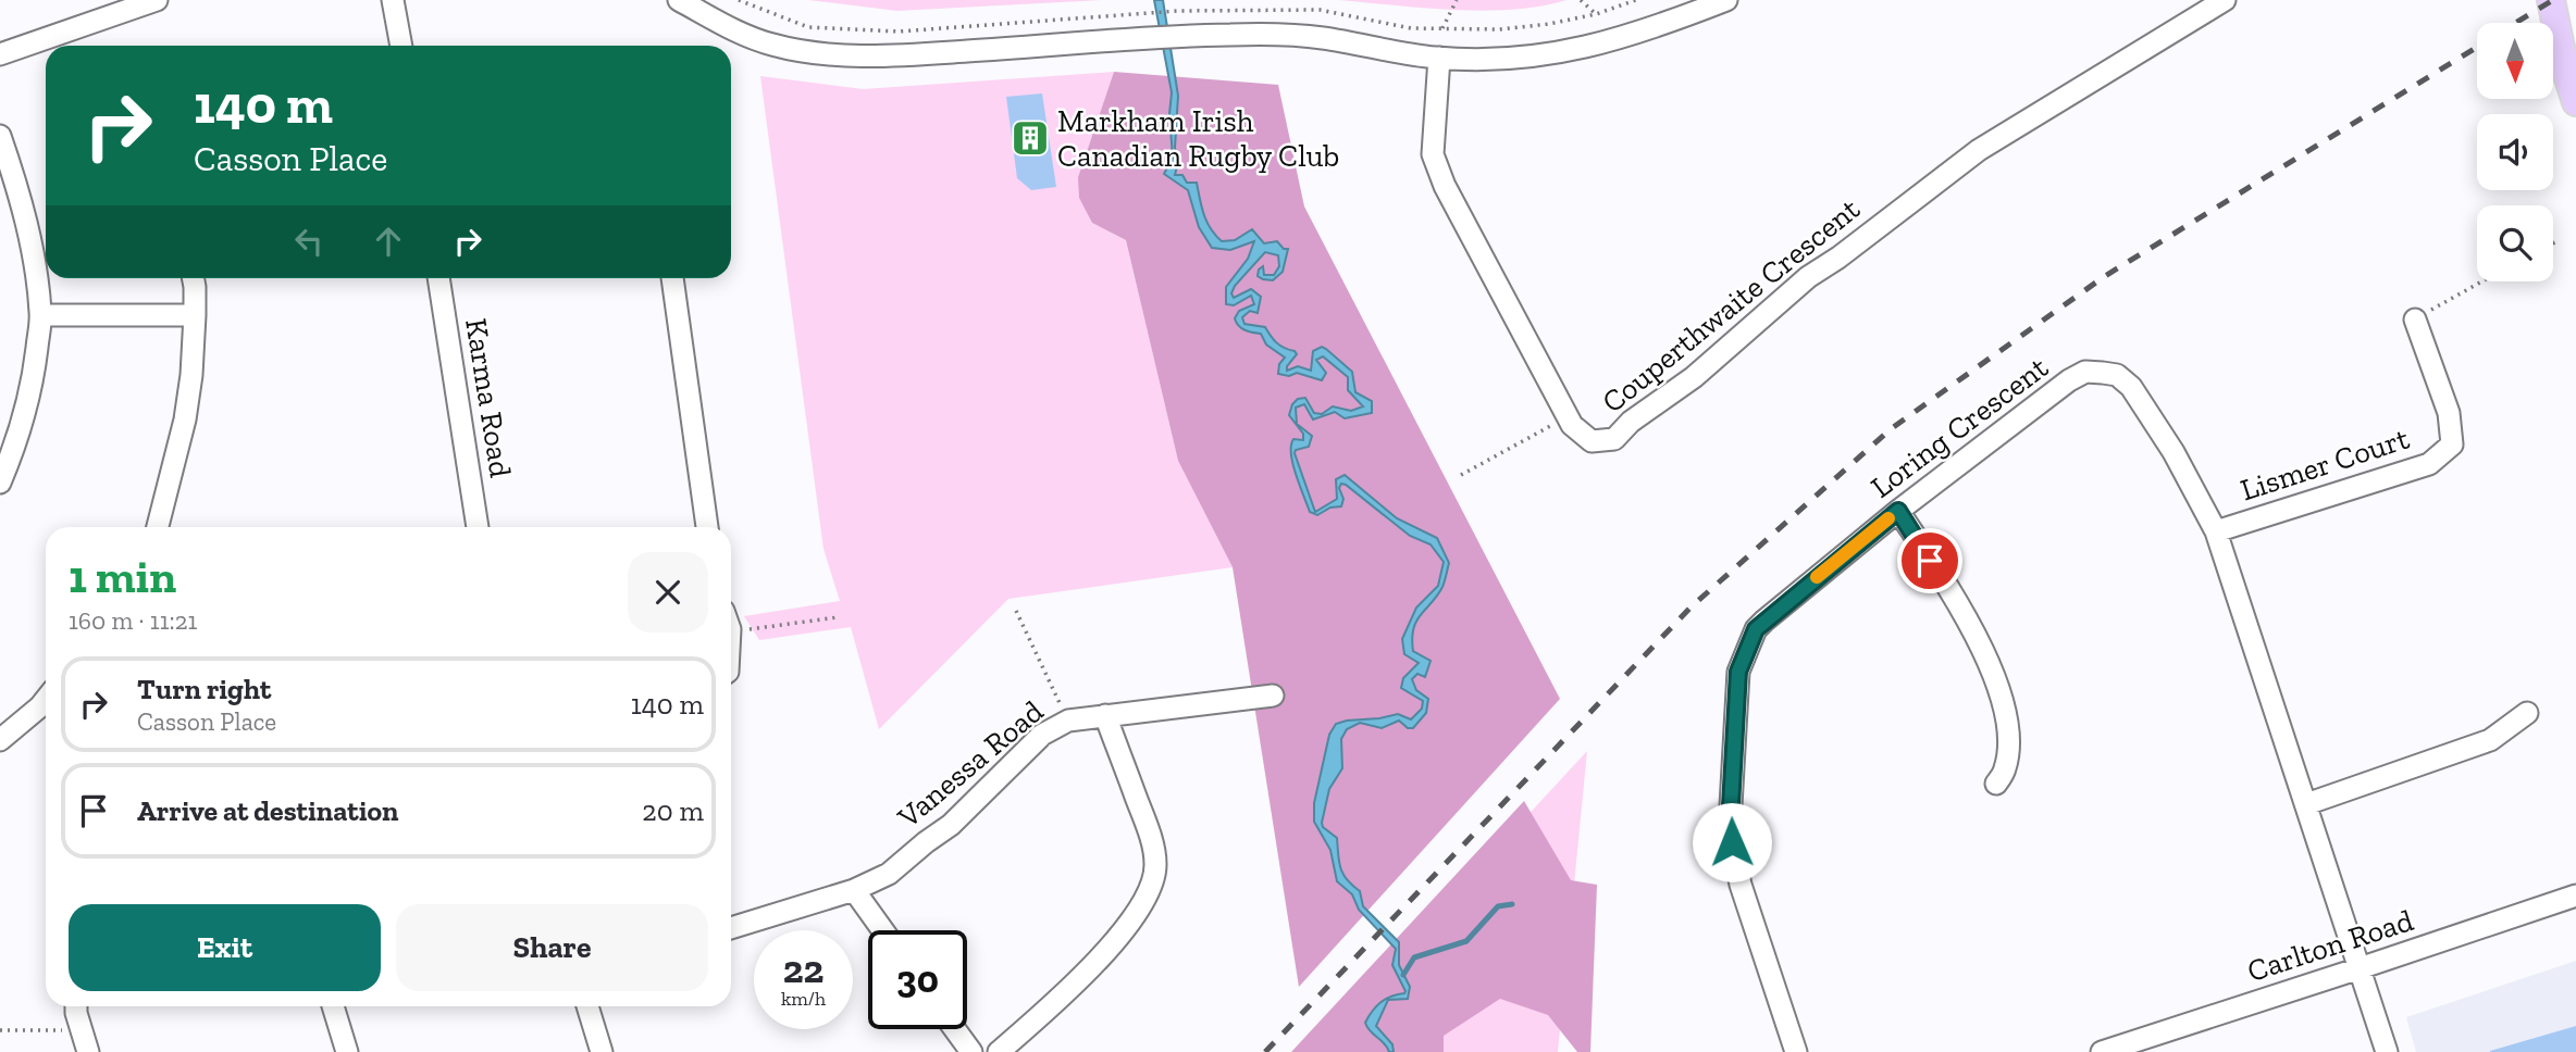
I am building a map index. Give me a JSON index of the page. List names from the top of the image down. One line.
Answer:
{"streets":{"street":["Couperthwaite Crescent","Karma Road","Loring Crescent","Lismer Court","Vanessa Road","Carlton Road"]},"crossings":[["Loring Crescent","Lismer Court"],["Loring Crescent","Carlton Road"]],"places":{"building":["Markham Irish Canadian Rugby Club"]},"north":"bottom","page":{"turn":["140 m","Casson Place"],"heading":["1 min","160 m · 11:21"],"list":[{"name":"Turn right","note":"Casson Place","value":"140 m"},{"name":"Arrive at destination","value":"20 m"}],"buttons":["Exit","Share"],"speed":"22 km/h","limit":"30"}}
